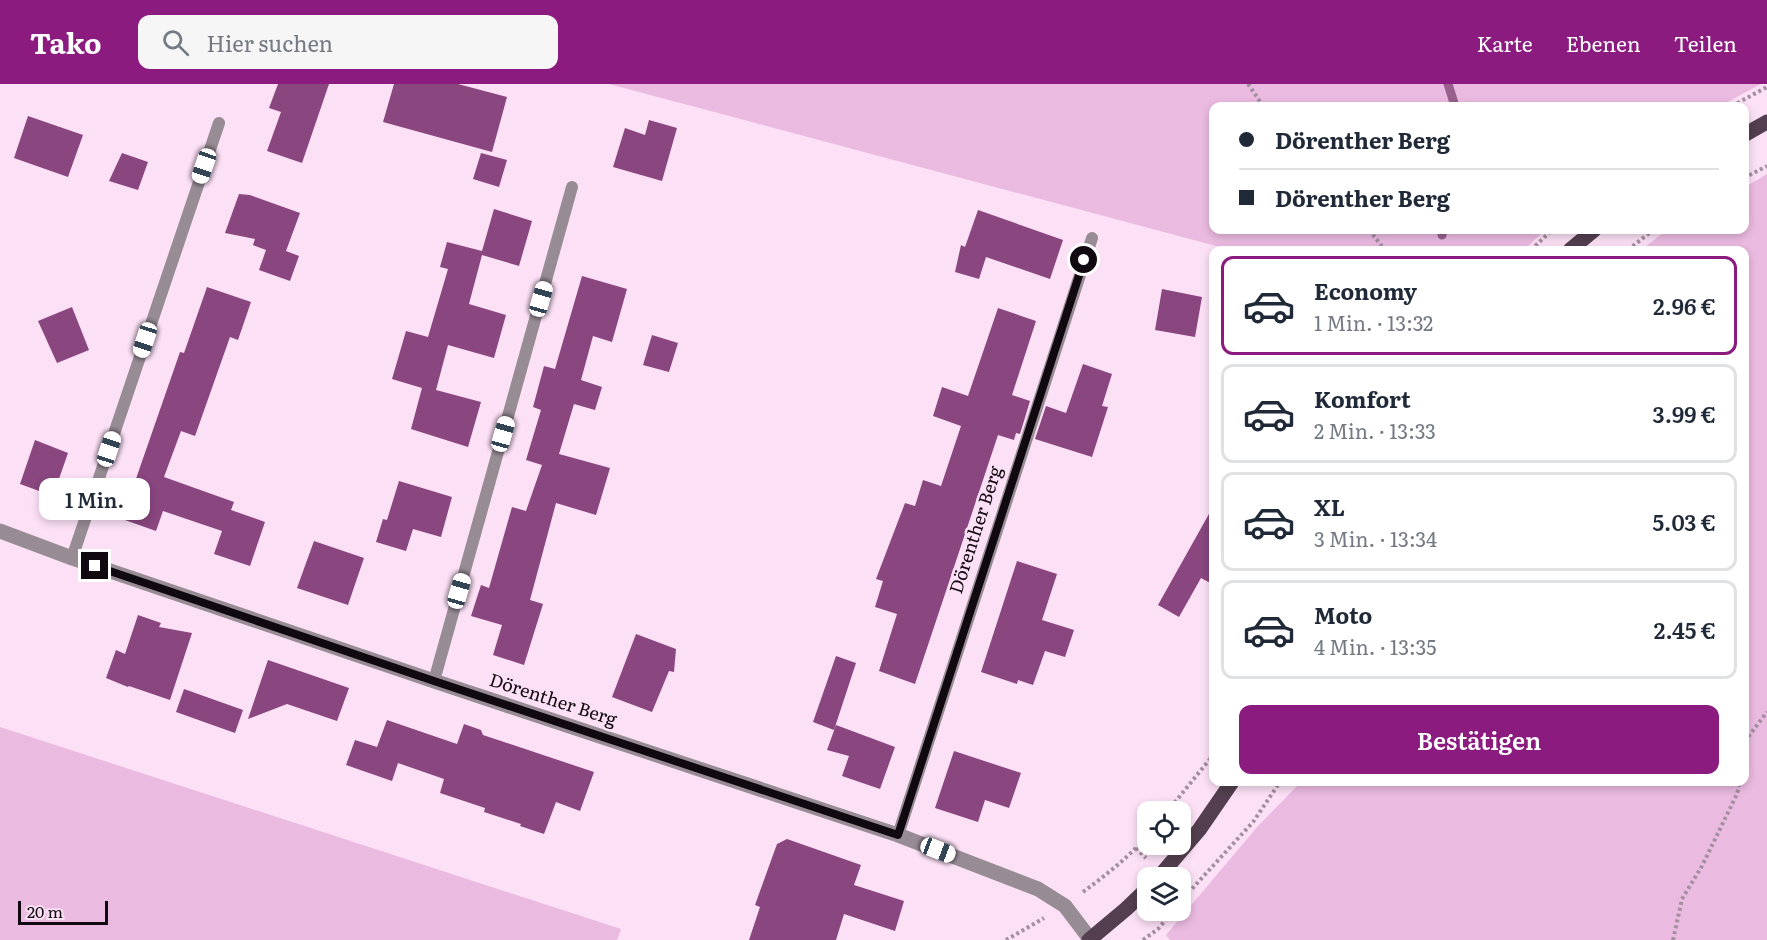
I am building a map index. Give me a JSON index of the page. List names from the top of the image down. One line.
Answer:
{"streets":{"street":["Dörenther Berg"]},"scale_bar":"20 m","page":{"header":"Tako","search":"Hier suchen","nav":["Karte","Ebenen","Teilen"],"banner":["Dörenther Berg","Dörenther Berg"],"list":[{"name":"Economy","note":"1 Min. · 13:32","value":"2.96 €"},{"name":"Komfort","note":"2 Min. · 13:33","value":"3.99 €"},{"name":"XL","note":"3 Min. · 13:34","value":"5.03 €"},{"name":"Moto","note":"4 Min. · 13:35","value":"2.45 €"}],"bubble":"1 Min.","buttons":"Bestätigen","scale":"20 m"}}
